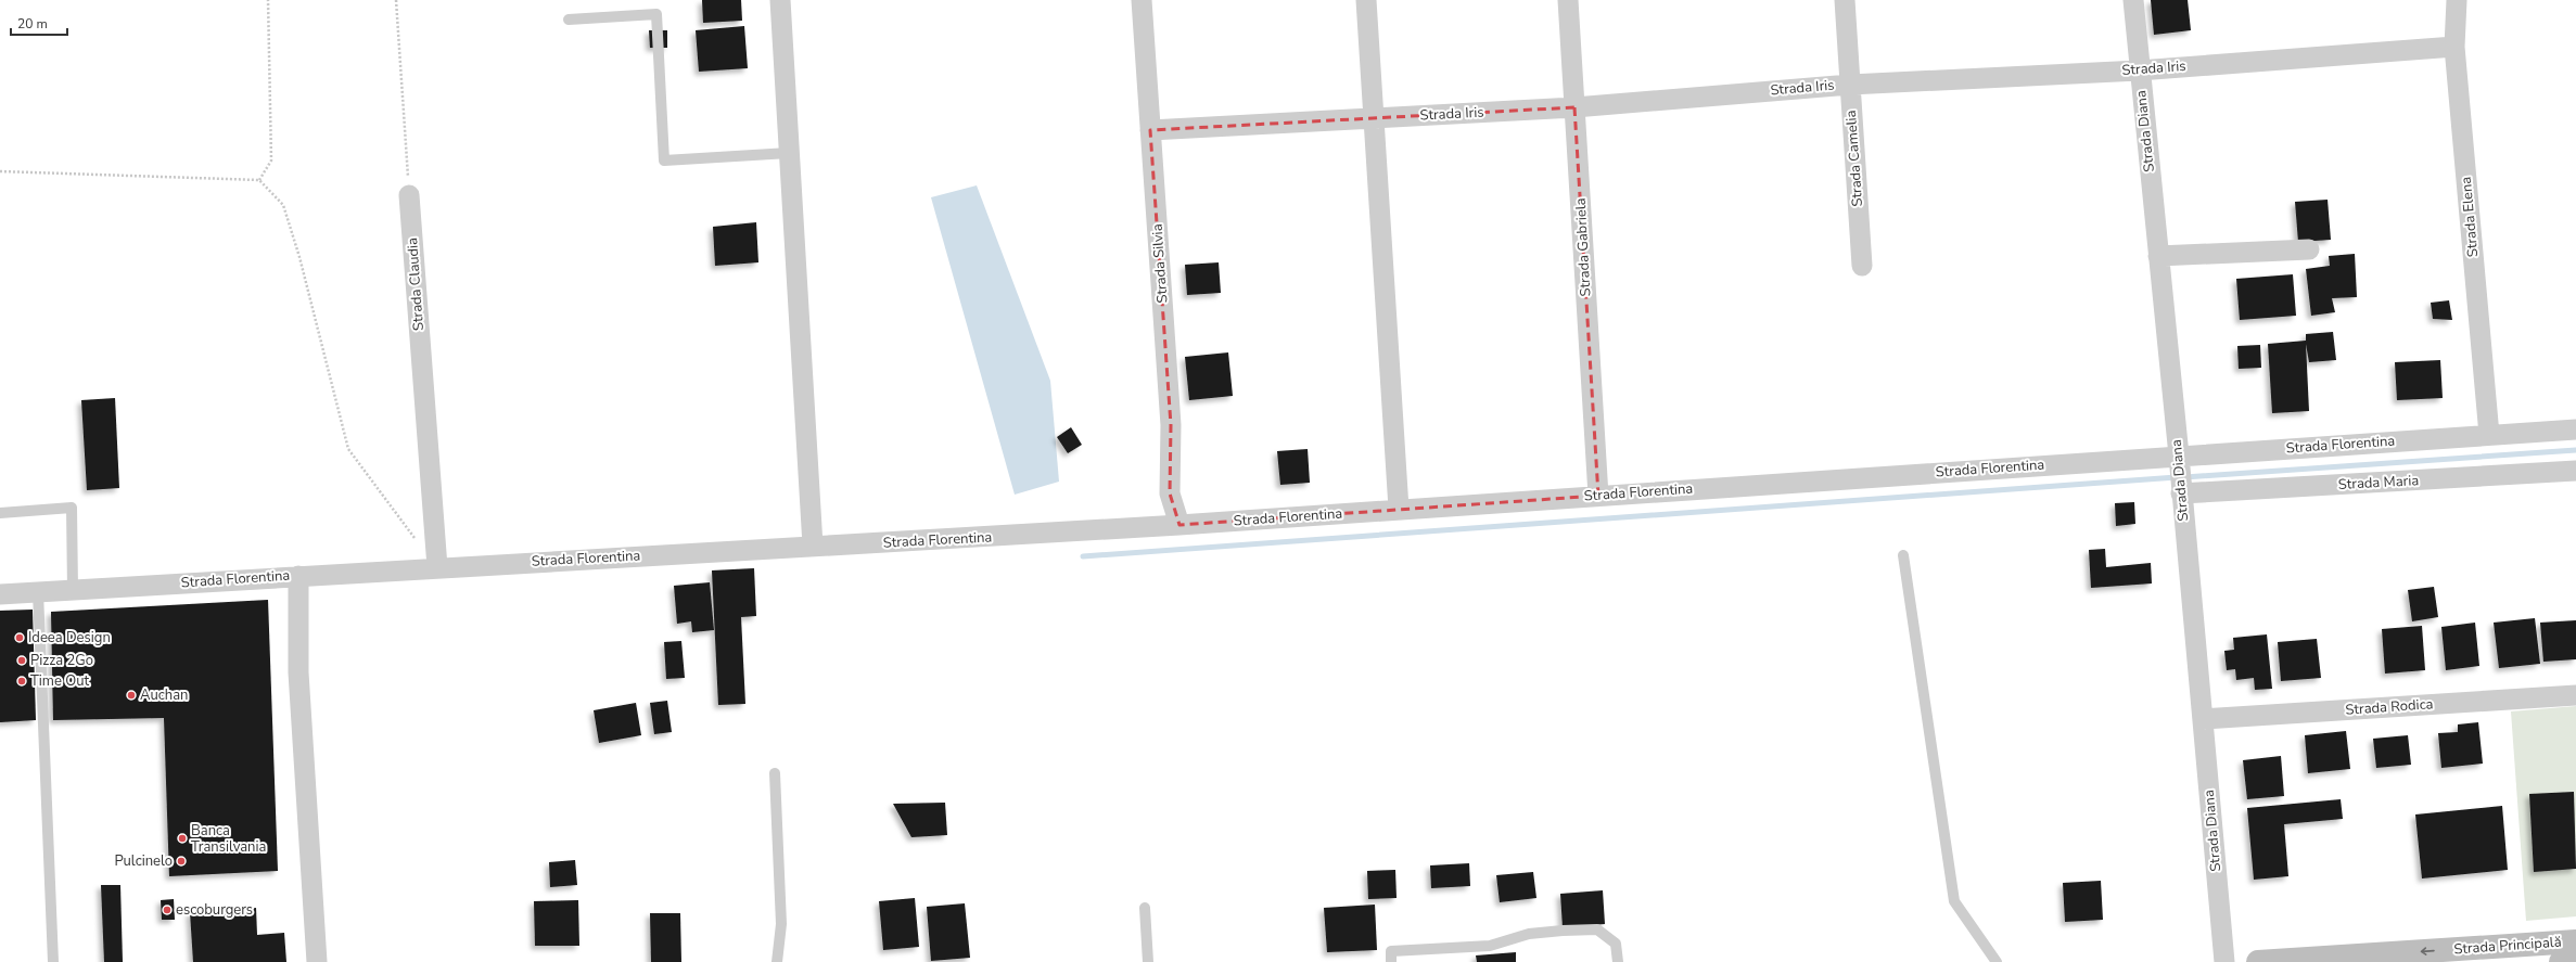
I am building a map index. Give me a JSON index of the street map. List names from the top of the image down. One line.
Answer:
{"streets":{"main road":["Strada Principală"],"street":["Strada Iris","Strada Diana","Strada Camelia","Strada Elena","Strada Gabriela","Strada Silvia","Strada Claudia","Strada Florentina","Strada Maria","Strada Rodica"]},"crossings":[["Strada Iris","Strada Diana"],["Strada Iris","Strada Camelia"],["Strada Iris","Strada Elena"],["Strada Iris","Strada Gabriela"],["Strada Iris","Strada Silvia"],["Strada Diana","Strada Florentina"],["Strada Diana","Strada Maria"],["Strada Diana","Strada Rodica"],["Strada Elena","Strada Florentina"],["Strada Gabriela","Strada Florentina"],["Strada Silvia","Strada Florentina"],["Strada Claudia","Strada Florentina"]],"one_way":["Strada Principală"],"places":["Ideea Design","Pizza 2Go","Time Out","Auchan","Banca Transilvania","Pulcinelo","escoburgers"],"scale_bar":"20 m"}
